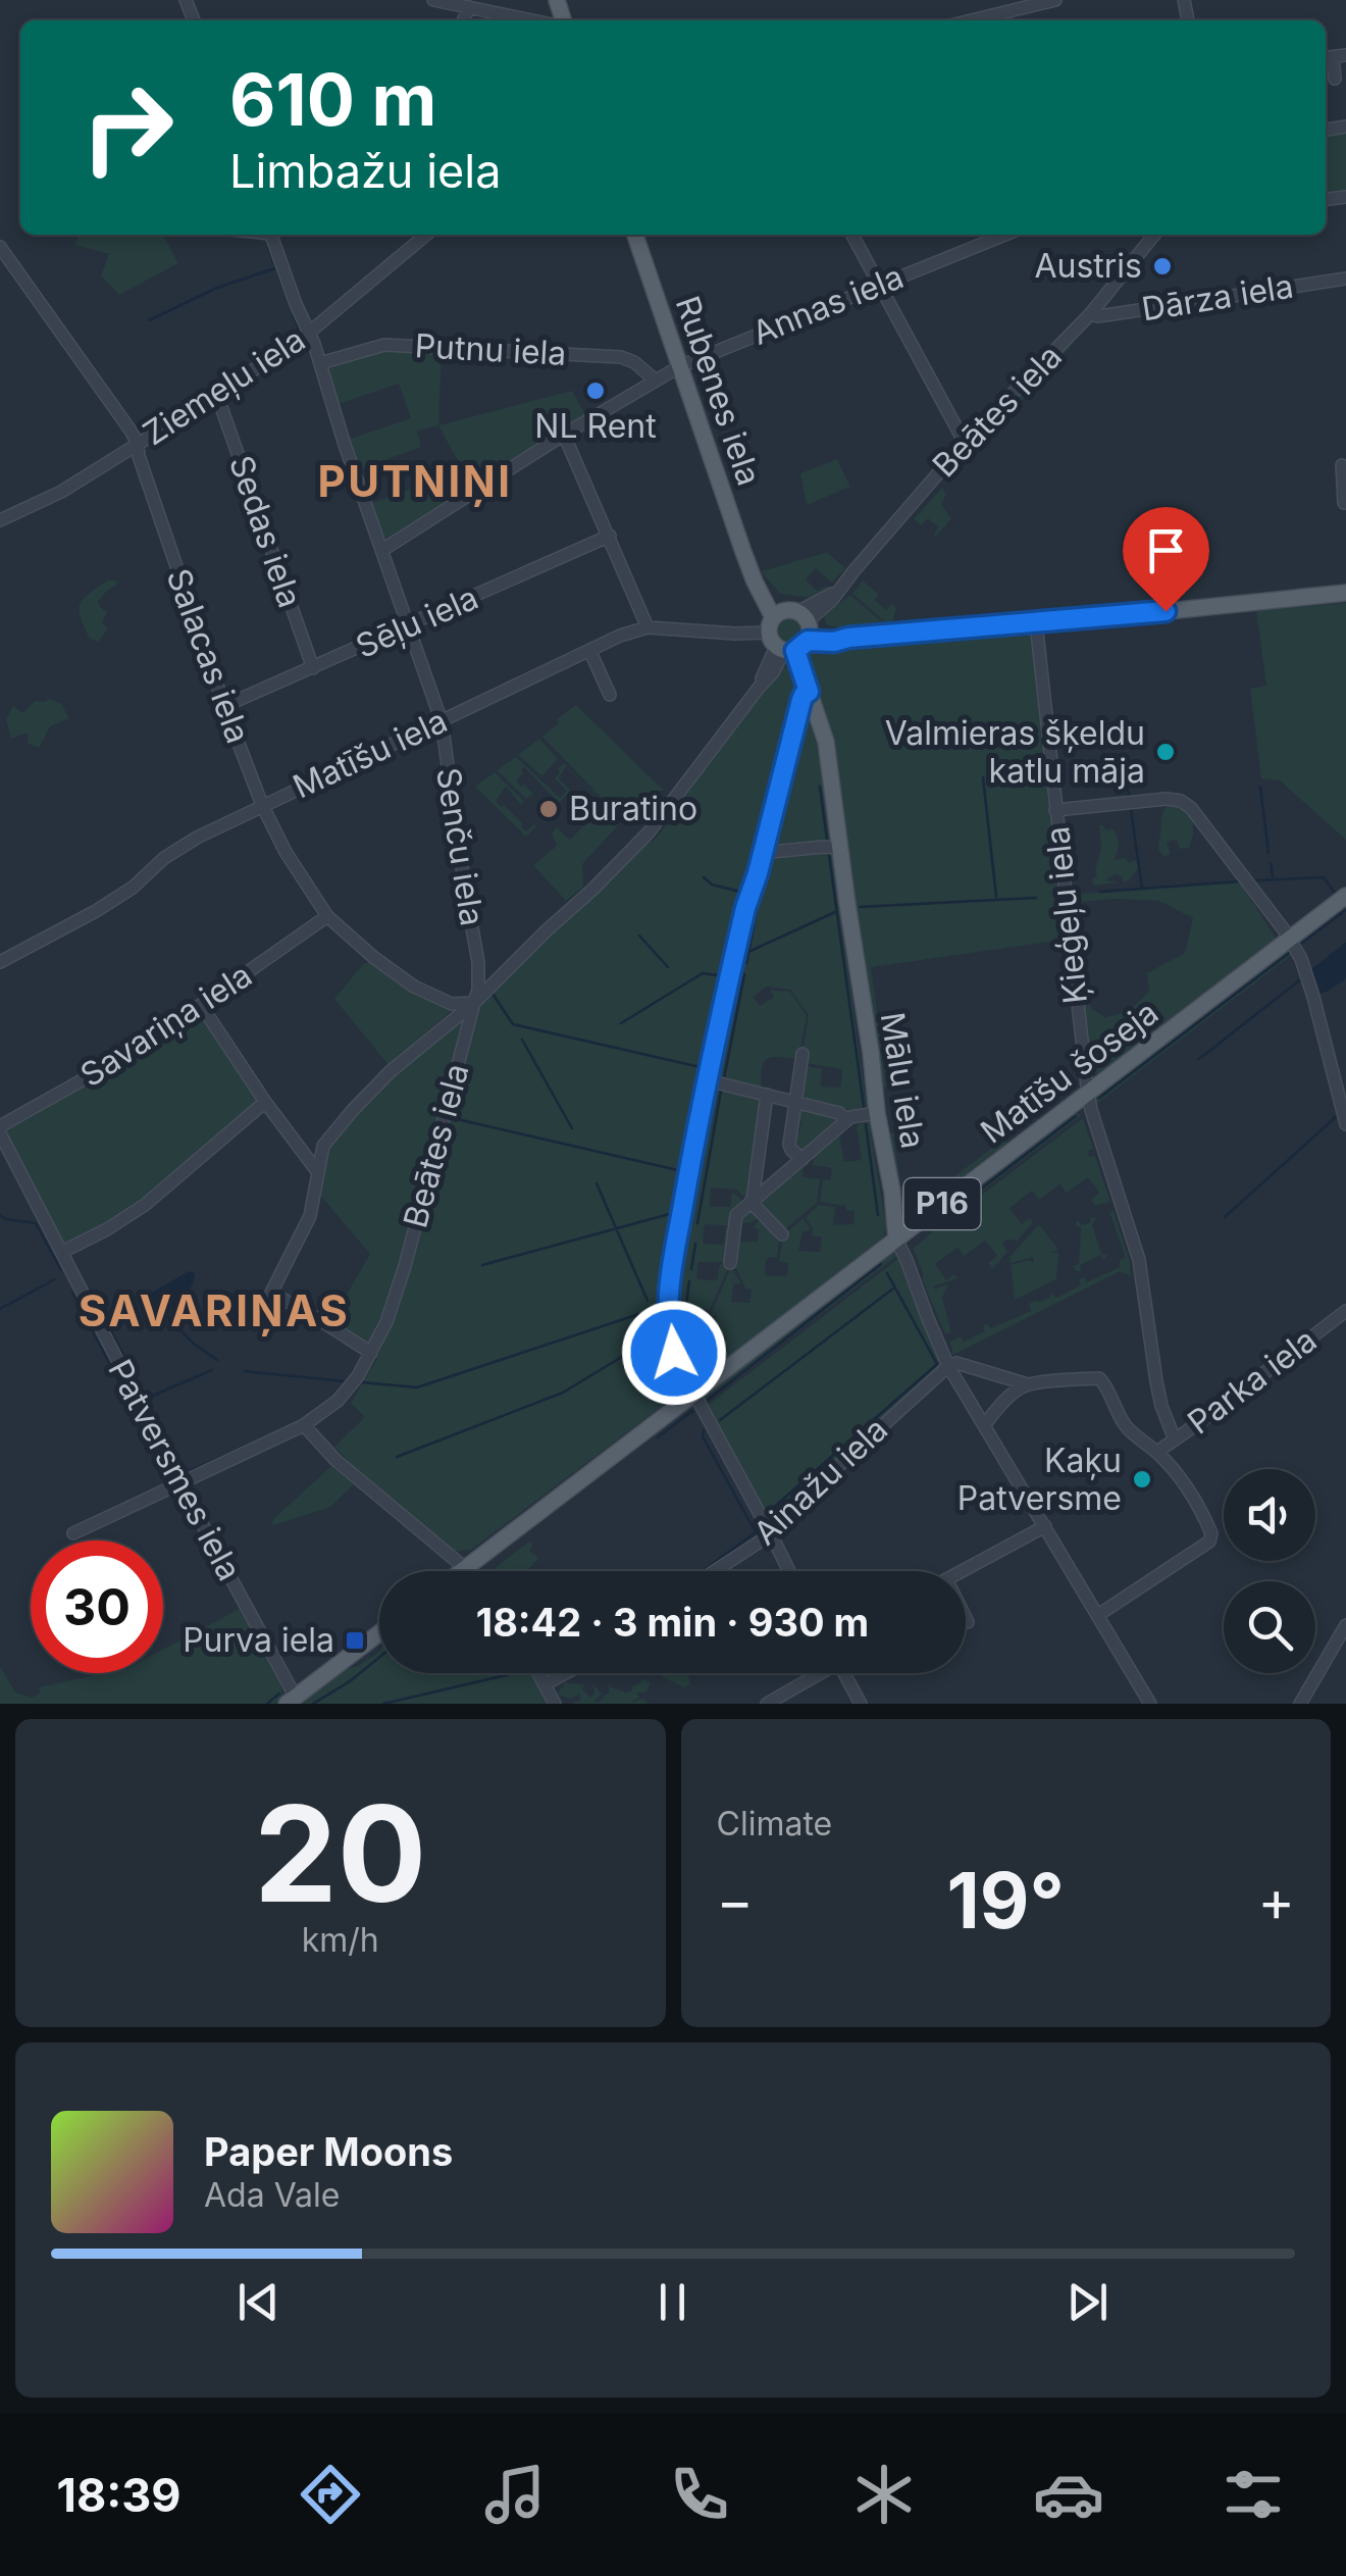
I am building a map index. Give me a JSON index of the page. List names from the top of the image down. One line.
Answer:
{"streets":{"main road":["Rubenes iela","Matīšu šoseja","Mālu iela","P16"],"street":["Dārza iela","Annas iela","Putnu iela","Ziemeļu iela","Beātes iela","Sedas iela","Sēļu iela","Salacas iela","Matīšu iela","Senču iela","Ķieģeļu iela","Savariņa iela","Parka iela","Patversmes iela","Ainažu iela"]},"crossings":[["Dārza iela","Beātes iela"],["Annas iela","Putnu iela"],["Annas iela","Rubenes iela"],["Annas iela","Senču iela"],["Putnu iela","Senču iela"],["Ziemeļu iela","Sedas iela"],["Ziemeļu iela","Salacas iela"],["Ziemeļu iela","Senču iela"],["Rubenes iela","Beātes iela"],["Rubenes iela","Matīšu iela"],["Rubenes iela","Mālu iela"],["Beātes iela","Salacas iela"],["Beātes iela","Matīšu iela"],["Beātes iela","Senču iela"],["Beātes iela","Mālu iela"],["Beātes iela","Patversmes iela"],["Sedas iela","Sēļu iela"],["Sēļu iela","Salacas iela"],["Sēļu iela","Senču iela"],["Salacas iela","Matīšu iela"],["Salacas iela","Senču iela"],["Salacas iela","Savariņa iela"],["Matīšu iela","Senču iela"],["Matīšu iela","Mālu iela"],["Ķieģeļu iela","Matīšu šoseja"],["Ķieģeļu iela","Parka iela"],["Savariņa iela","Patversmes iela"],["Matīšu šoseja","Mālu iela"],["Mālu iela","Ainažu iela"]],"districts":["PUTNIŅI","SAVARIŅAS"],"places":{"other":["Austris","NL Rent","Valmieras šķeldu katlu māja","Buratino","Kaķu Patversme"],"transit":["Purva iela"]},"page":{"turn":["610 m","Limbažu iela"],"limit":"30","trip":"18:42 · 3 min · 930 m","tile":[["20","km/h"],"Climate"],"heat":["−","19°","+"],"song":["Paper Moons","Ada Vale"],"tabs":"18:39"}}
